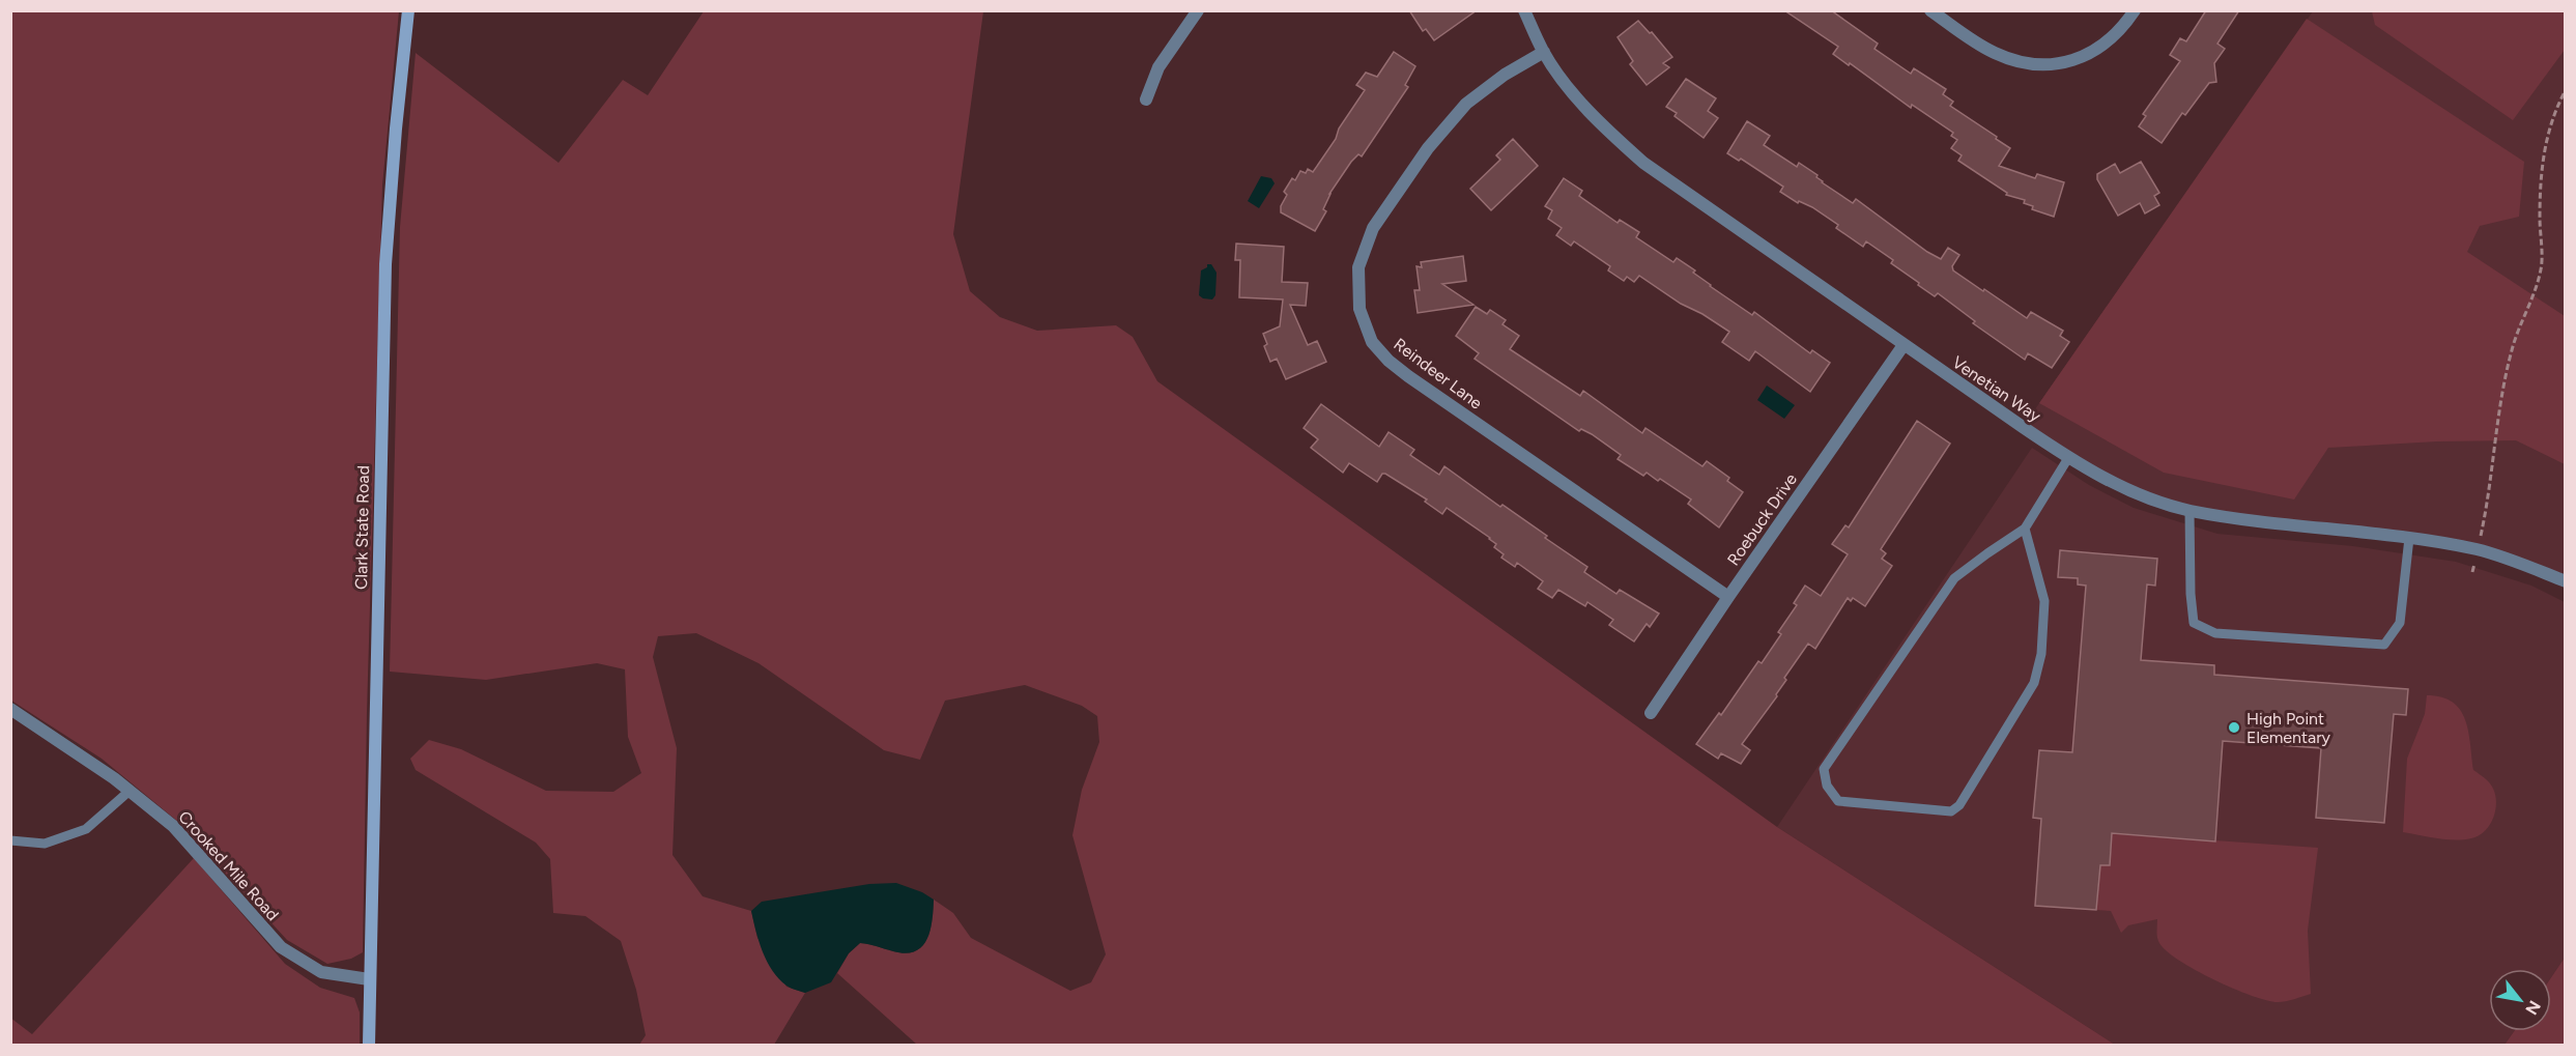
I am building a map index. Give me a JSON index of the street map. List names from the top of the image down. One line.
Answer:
{"streets":{"main road":["Clark State Road"],"street":["Reindeer Lane","Venetian Way","Roebuck Drive","Crooked Mile Road"]},"crossings":[["Reindeer Lane","Venetian Way"],["Reindeer Lane","Roebuck Drive"],["Venetian Way","Roebuck Drive"],["Clark State Road","Crooked Mile Road"]],"places":["High Point Elementary"],"north":"bottom right"}
